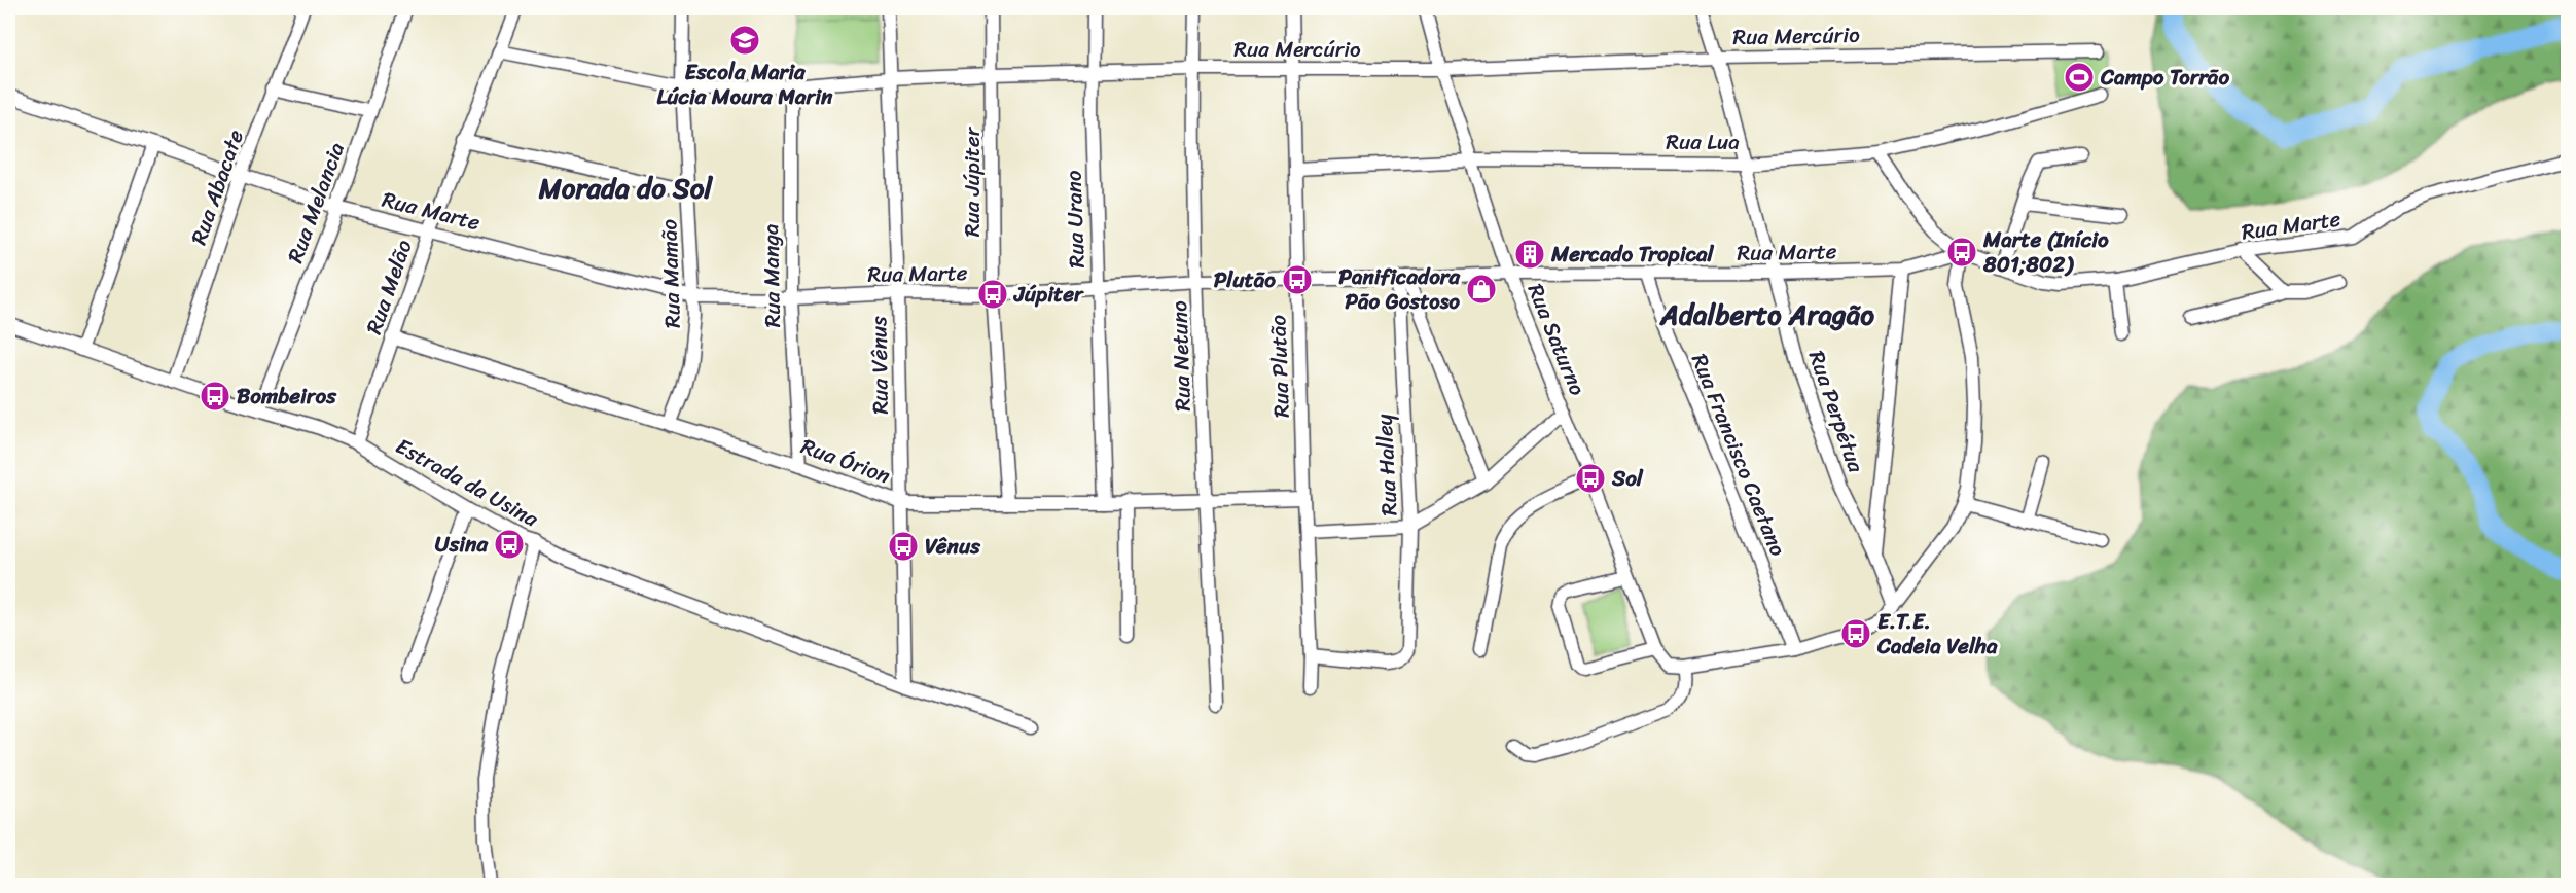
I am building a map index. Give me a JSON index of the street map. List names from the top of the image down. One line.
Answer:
{"streets":{"street":["Rua Mercúrio","Rua Lua","Rua Júpiter","Rua Abacate","Rua Melancia","Rua Marte","Rua Urano","Rua Mamão","Rua Manga","Rua Melão","Rua Saturno","Rua Netuno","Rua Vênus","Rua Plutão","Rua Perpétua","Rua Francisco Caetano","Rua Órion","Rua Halley","Estrada da Usina"]},"crossings":[["Rua Mercúrio","Rua Júpiter"],["Rua Mercúrio","Rua Urano"],["Rua Mercúrio","Rua Mamão"],["Rua Mercúrio","Rua Manga"],["Rua Mercúrio","Rua Melão"],["Rua Mercúrio","Rua Saturno"],["Rua Mercúrio","Rua Netuno"],["Rua Mercúrio","Rua Vênus"],["Rua Mercúrio","Rua Plutão"],["Rua Mercúrio","Rua Perpétua"],["Rua Lua","Rua Saturno"],["Rua Lua","Rua Plutão"],["Rua Lua","Rua Perpétua"],["Rua Júpiter","Rua Marte"],["Rua Júpiter","Rua Órion"],["Rua Abacate","Rua Marte"],["Rua Abacate","Estrada da Usina"],["Rua Melancia","Rua Marte"],["Rua Melancia","Estrada da Usina"],["Rua Marte","Rua Urano"],["Rua Marte","Rua Mamão"],["Rua Marte","Rua Manga"],["Rua Marte","Rua Melão"],["Rua Marte","Rua Saturno"],["Rua Marte","Rua Netuno"],["Rua Marte","Rua Vênus"],["Rua Marte","Rua Plutão"],["Rua Marte","Rua Perpétua"],["Rua Marte","Rua Francisco Caetano"],["Rua Marte","Rua Halley"],["Rua Urano","Rua Órion"],["Rua Mamão","Rua Órion"],["Rua Manga","Rua Órion"],["Rua Melão","Rua Órion"],["Rua Melão","Estrada da Usina"],["Rua Netuno","Rua Órion"],["Rua Vênus","Rua Órion"],["Rua Vênus","Estrada da Usina"],["Rua Plutão","Rua Órion"],["Rua Plutão","Rua Halley"]],"districts":["Morada do Sol","Adalberto Aragão"],"places":{"school or university":["Escola Maria Lúcia Moura Marin"],"sports":["Campo Torrão"],"bus stop":["Marte (Início 801;802)","Plutão","Júpiter","Bombeiros","Sol","Usina","Vênus","E.T.E. Cadeia Velha"],"building":["Mercado Tropical"],"shop":["Panificadora Pão Gostoso"]}}
